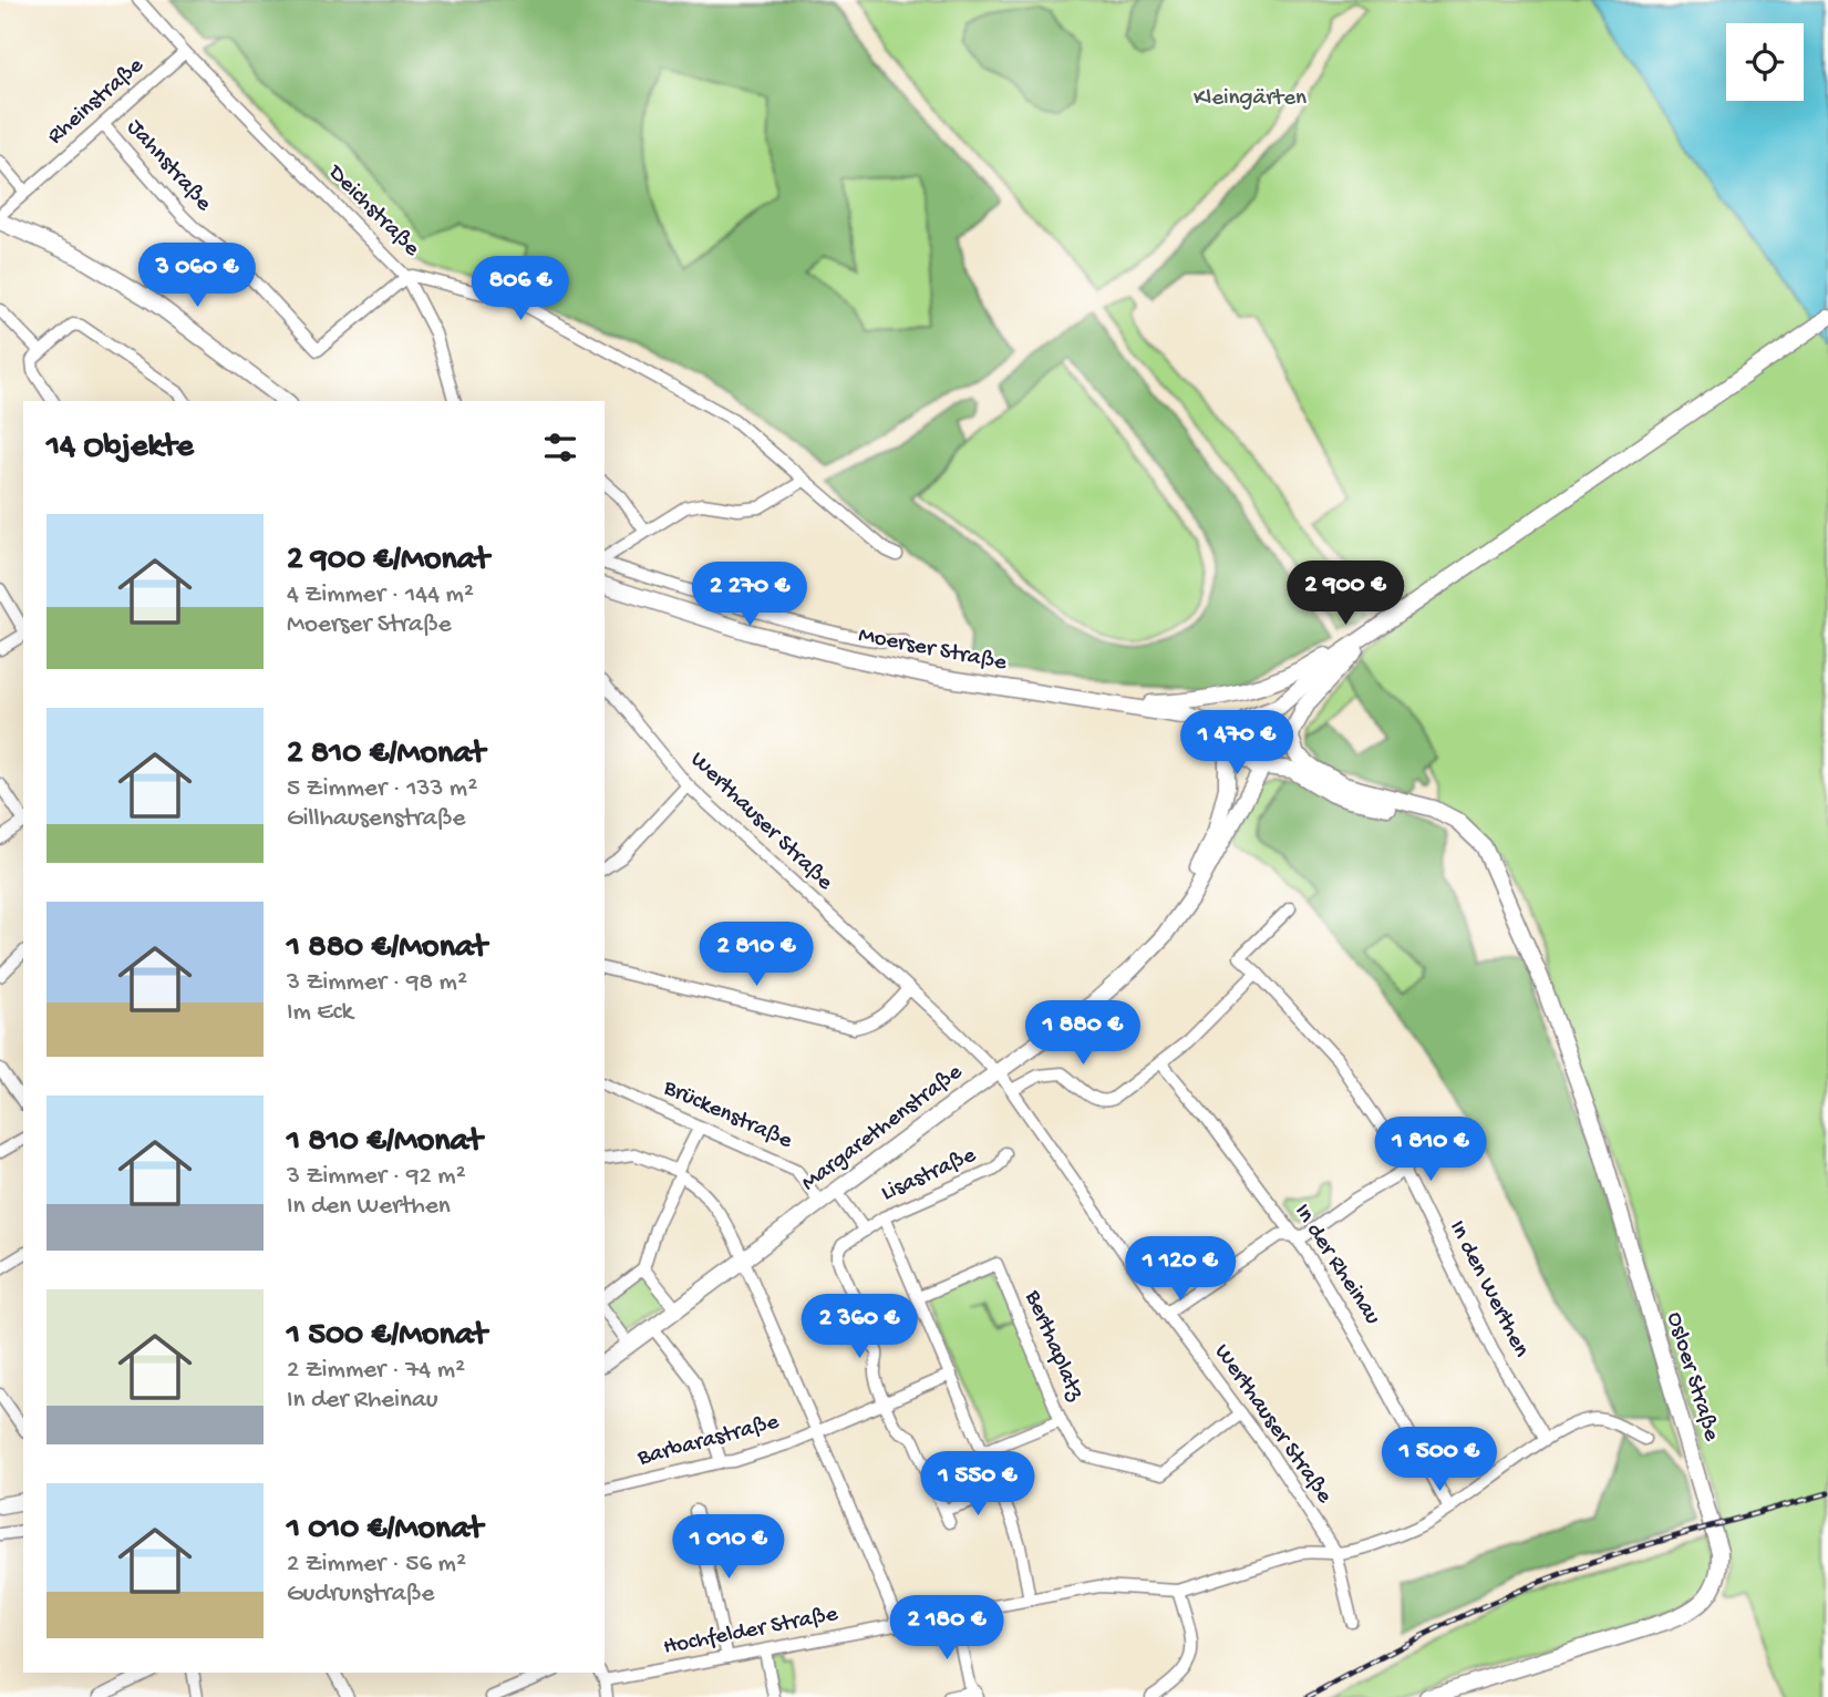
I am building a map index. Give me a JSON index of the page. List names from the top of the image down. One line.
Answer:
{"streets":{"main road":["Moerser Straße","Margarethenstraße","Osloer Straße"],"street":["Rheinstraße","Jahnstraße","Deichstraße","Werthauser Straße","Brückenstraße","Lisastraße","In der Rheinau","In den Werthen","Berthaplatz","Barbarastraße","Hochfelder Straße"]},"crossings":[["Rheinstraße","Jahnstraße"],["Rheinstraße","Deichstraße"],["Jahnstraße","Deichstraße"],["Moerser Straße","Margarethenstraße"],["Werthauser Straße","Margarethenstraße"],["Werthauser Straße","Hochfelder Straße"],["Brückenstraße","Margarethenstraße"],["Margarethenstraße","Lisastraße"],["Margarethenstraße","Osloer Straße"],["Lisastraße","Barbarastraße"],["In der Rheinau","Hochfelder Straße"],["In den Werthen","Hochfelder Straße"]],"parks":["Kleingärten"],"page":{"price":["3 060 €","806 €","2 900 €","2 270 €","1 470 €","2 810 €","1 880 €","1 810 €","1 120 €","2 360 €","1 500 €","1 550 €","1 010 €","2 180 €"],"heading":"14 Objekte","list":[{"name":"2 900 €/Monat","note":"4 Zimmer · 144 m² · Moerser Straße"},{"name":"2 810 €/Monat","note":"5 Zimmer · 133 m² · Gillhausenstraße"},{"name":"1 880 €/Monat","note":"3 Zimmer · 98 m² · Im Eck"},{"name":"1 810 €/Monat","note":"3 Zimmer · 92 m² · In den Werthen"},{"name":"1 500 €/Monat","note":"2 Zimmer · 74 m² · In der Rheinau"},{"name":"1 010 €/Monat","note":"2 Zimmer · 56 m² · Gudrunstraße"}]}}
